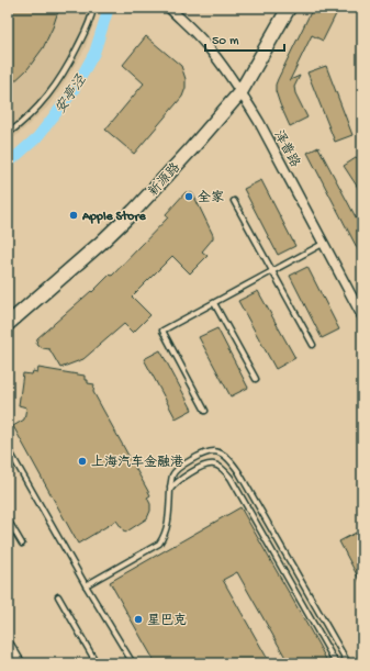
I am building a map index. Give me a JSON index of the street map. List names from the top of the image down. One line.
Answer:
{"streets":{"street":["泽普路","新源路"]},"crossings":[["泽普路","新源路"]],"water":["安亭泾"],"places":["全家","Apple Store","上海汽车金融港","星巴克"],"scale_bar":"50 m"}
